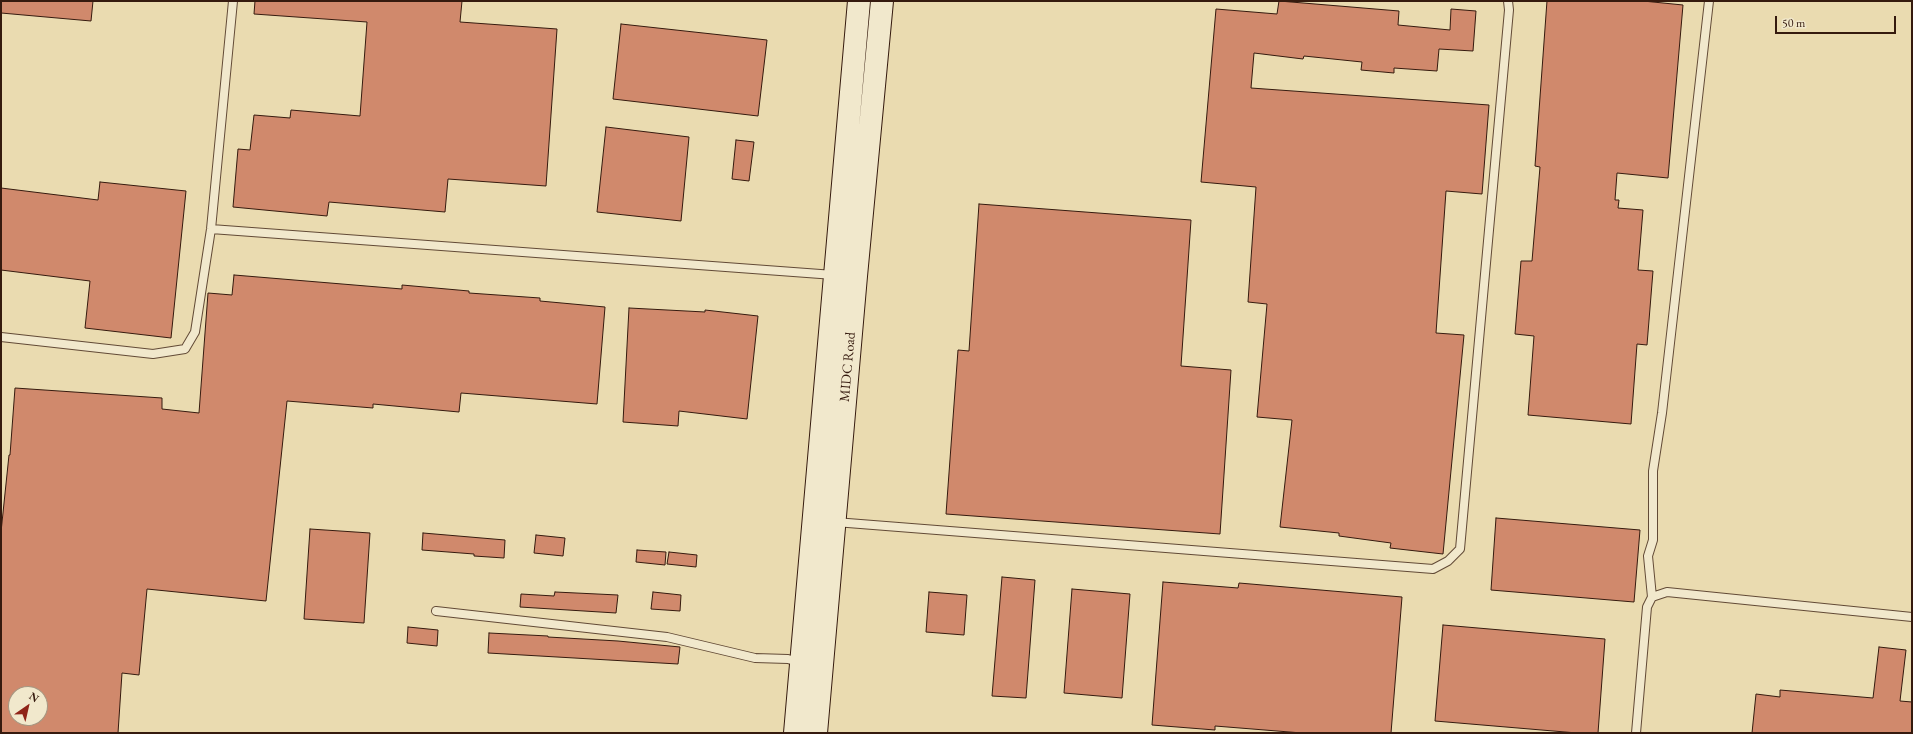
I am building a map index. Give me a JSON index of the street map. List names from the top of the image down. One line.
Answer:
{"streets":{"street":["MIDC Road"]},"scale_bar":"50 m","north":"top right"}
